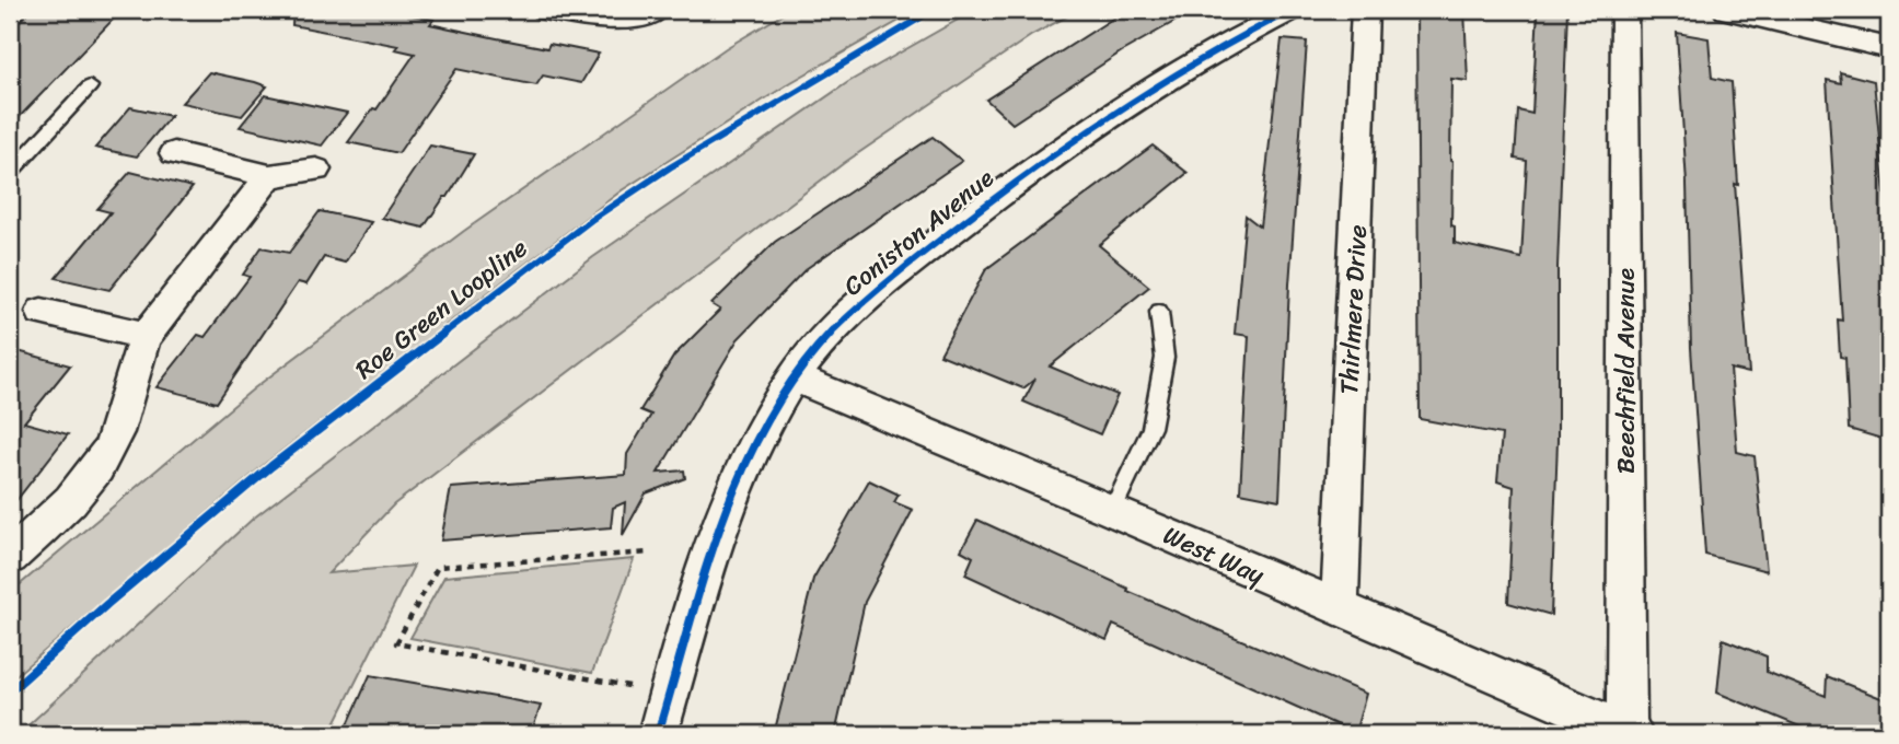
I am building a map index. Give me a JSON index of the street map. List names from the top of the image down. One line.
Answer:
{"streets":{"street":["Coniston Avenue","Thirlmere Drive","Beechfield Avenue","West Way"],"cycle path":["Roe Green Loopline"]},"crossings":[["Coniston Avenue","West Way"],["Thirlmere Drive","West Way"],["Beechfield Avenue","West Way"]]}
